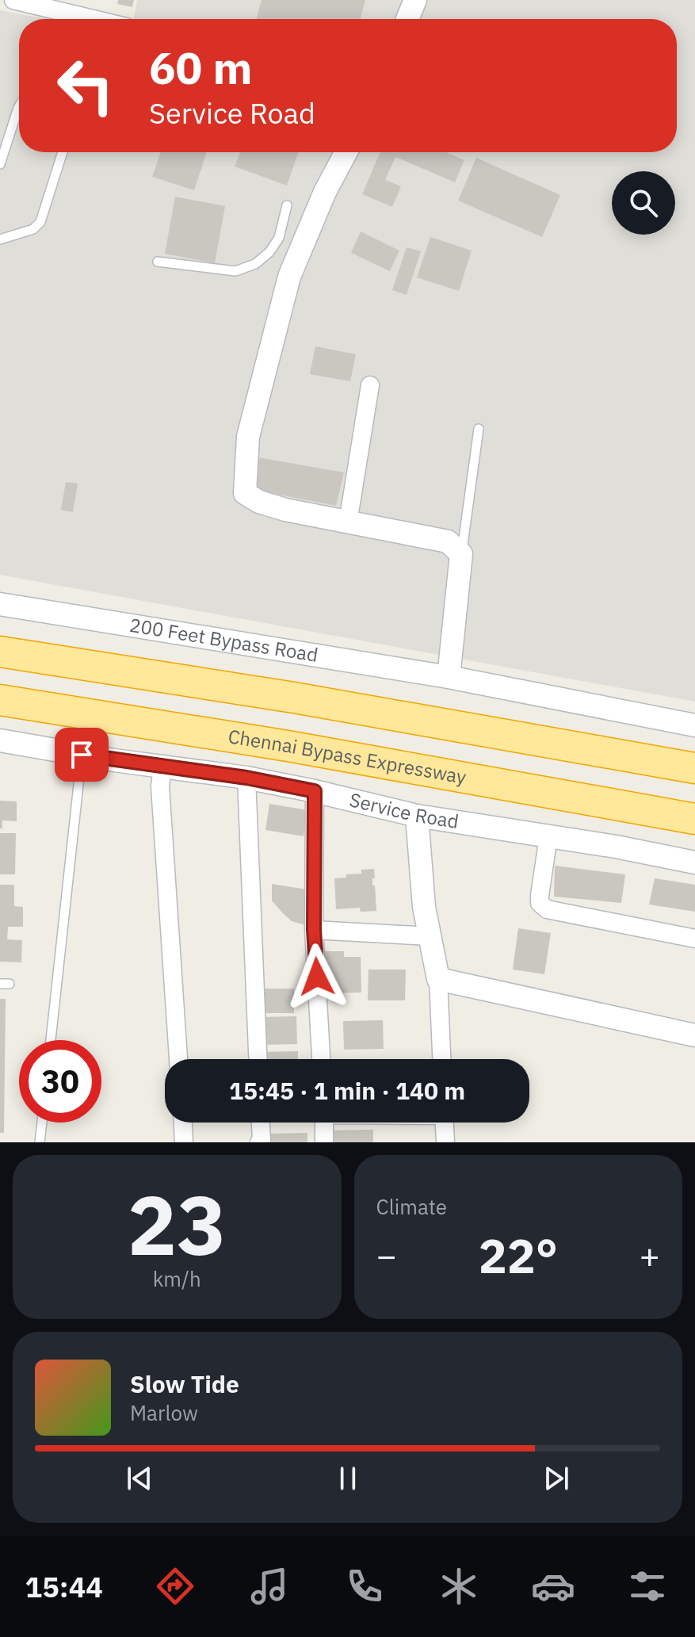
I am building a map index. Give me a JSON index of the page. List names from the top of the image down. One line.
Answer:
{"streets":{"highway":["Chennai Bypass Expressway"],"street":["200 Feet Bypass Road","Service Road"]},"page":{"turn":["60 m","Service Road"],"limit":"30","trip":"15:45 · 1 min · 140 m","tile":[["23","km/h"],"Climate"],"heat":["−","22°","+"],"song":["Slow Tide","Marlow"],"tabs":"15:44"}}
